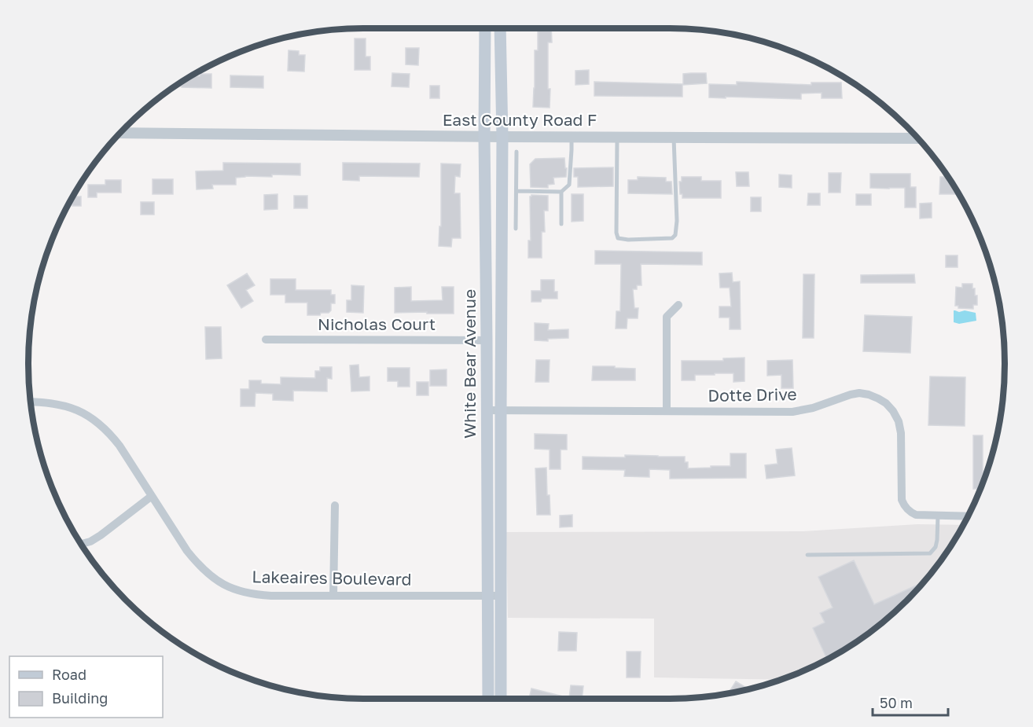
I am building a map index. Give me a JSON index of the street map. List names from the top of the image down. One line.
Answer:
{"streets":{"main road":["White Bear Avenue"],"street":["East County Road F","Nicholas Court","Dotte Drive","Lakeaires Boulevard"]},"crossings":[["East County Road F","White Bear Avenue"],["Nicholas Court","White Bear Avenue"],["White Bear Avenue","Dotte Drive"],["White Bear Avenue","Lakeaires Boulevard"]],"legend":["Road","Building"],"scale_bar":"50 m"}
